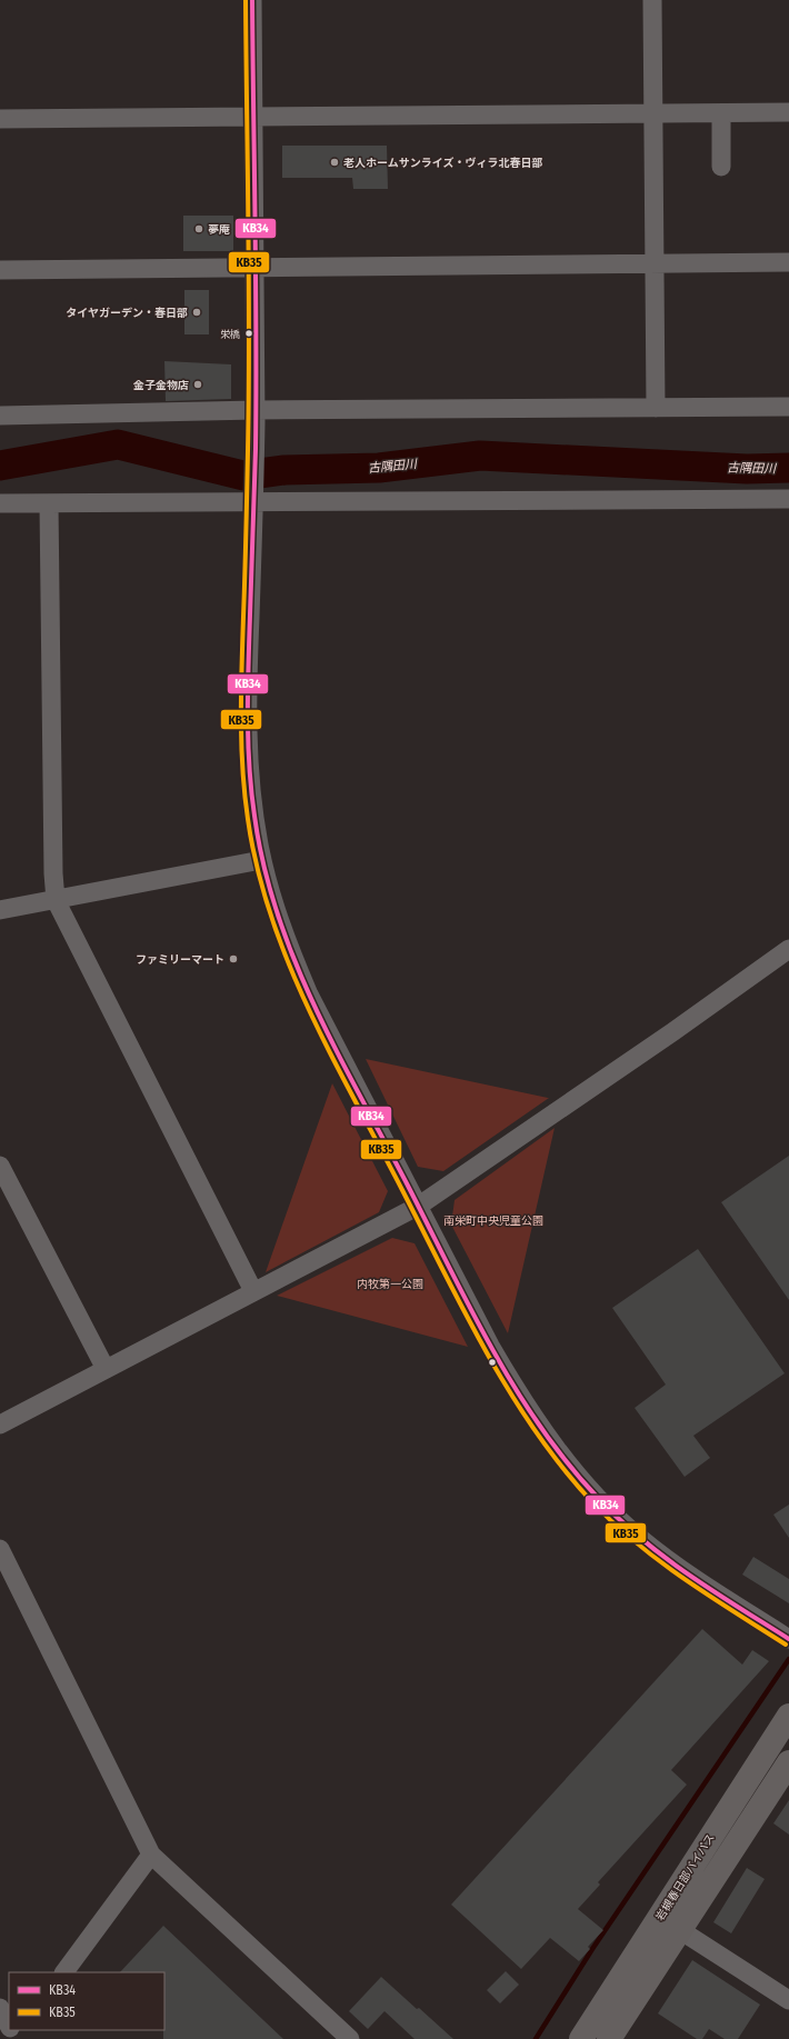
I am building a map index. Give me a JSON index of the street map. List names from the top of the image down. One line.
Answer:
{"streets":{"highway":["岩槻春日部バイパス"]},"water":["古隅田川"],"parks":["南栄町中央児童公園","内牧第一公園"],"places":["老人ホームサンライズ・ヴィラ北春日部","夢庵","タイヤガーデン・春日部","栄橋","金子金物店","ファミリーマート"],"lines":["transit line KB34","transit line KB35"],"legend":["KB34","KB35"]}
